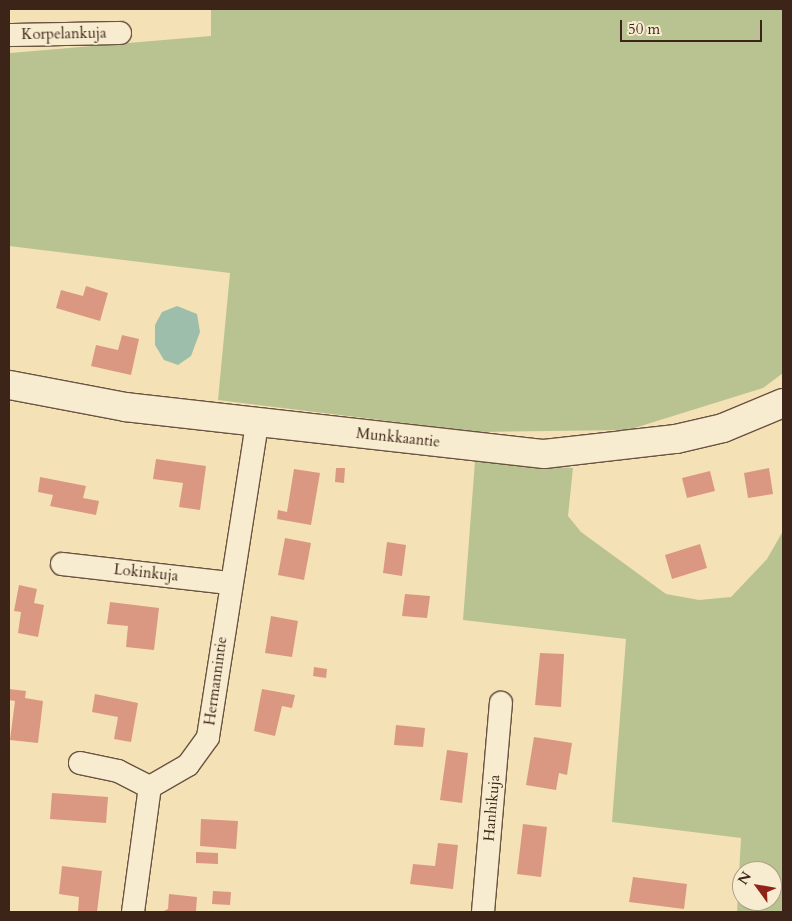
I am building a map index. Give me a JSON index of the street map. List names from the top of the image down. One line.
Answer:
{"streets":{"street":["Korpelankuja","Munkkaantie","Lokinkuja","Hermannintie","Hanhikuja"]},"crossings":[["Munkkaantie","Hermannintie"],["Lokinkuja","Hermannintie"]],"scale_bar":"50 m","north":"top left"}
